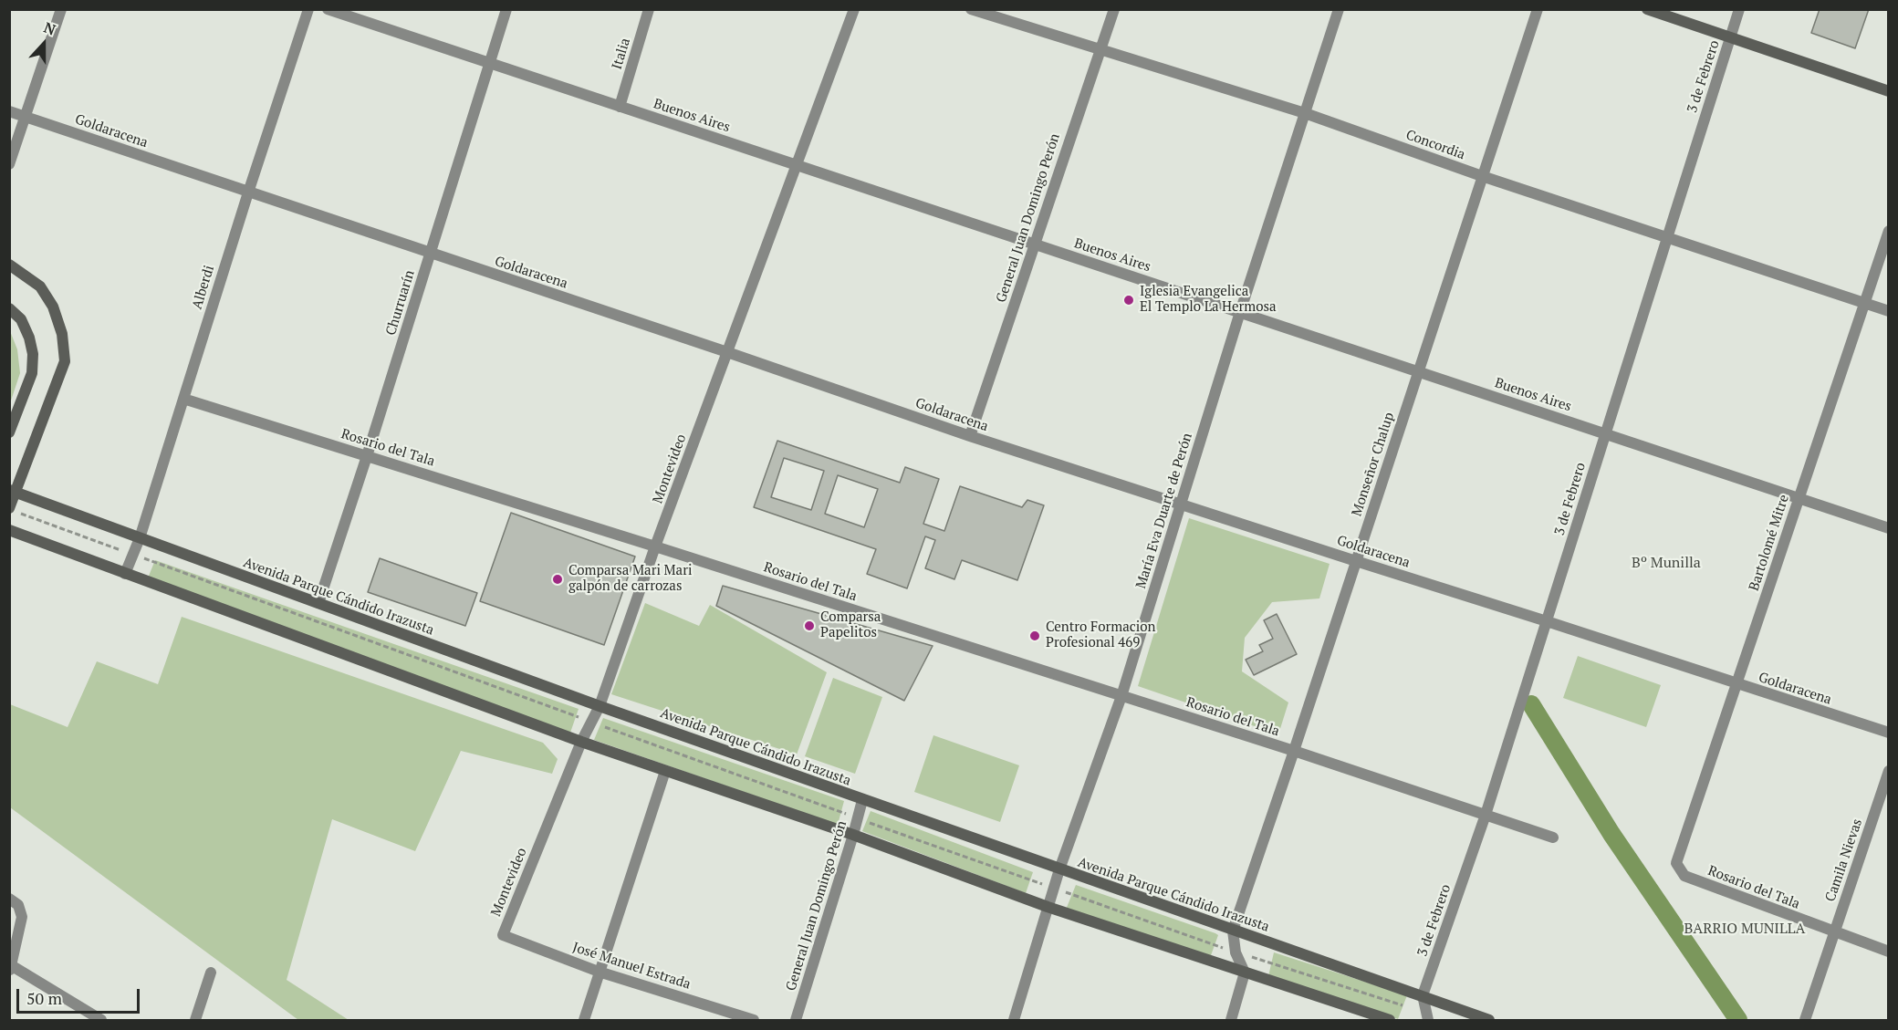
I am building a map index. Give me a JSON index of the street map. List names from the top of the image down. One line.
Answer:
{"streets":{"main road":["Avenida Parque Cándido Irazusta"],"street":["Italia","3 de Febrero","Buenos Aires","Goldaracena","Concordia","General Juan Domingo Perón","Alberdi","Churruarín","Rosario del Tala","Monseñor Chalup","Montevideo","María Eva Duarte de Perón","Bartolomé Mitre","Camila Nievas","José Manuel Estrada"]},"crossings":[["Italia","Buenos Aires"],["3 de Febrero","Buenos Aires"],["3 de Febrero","Goldaracena"],["3 de Febrero","Concordia"],["3 de Febrero","Rosario del Tala"],["3 de Febrero","Avenida Parque Cándido Irazusta"],["Buenos Aires","General Juan Domingo Perón"],["Buenos Aires","Churruarín"],["Buenos Aires","Monseñor Chalup"],["Buenos Aires","Montevideo"],["Buenos Aires","María Eva Duarte de Perón"],["Buenos Aires","Bartolomé Mitre"],["Goldaracena","General Juan Domingo Perón"],["Goldaracena","Alberdi"],["Goldaracena","Churruarín"],["Goldaracena","Monseñor Chalup"],["Goldaracena","Montevideo"],["Goldaracena","María Eva Duarte de Perón"],["Goldaracena","Bartolomé Mitre"],["Concordia","General Juan Domingo Perón"],["Concordia","Monseñor Chalup"],["Concordia","María Eva Duarte de Perón"],["Concordia","Bartolomé Mitre"],["General Juan Domingo Perón","Avenida Parque Cándido Irazusta"],["Alberdi","Rosario del Tala"],["Alberdi","Avenida Parque Cándido Irazusta"],["Churruarín","Rosario del Tala"],["Churruarín","Avenida Parque Cándido Irazusta"],["Rosario del Tala","Monseñor Chalup"],["Rosario del Tala","Montevideo"],["Rosario del Tala","María Eva Duarte de Perón"],["Rosario del Tala","Bartolomé Mitre"],["Rosario del Tala","Camila Nievas"],["Monseñor Chalup","Avenida Parque Cándido Irazusta"],["Montevideo","Avenida Parque Cándido Irazusta"],["Montevideo","José Manuel Estrada"],["María Eva Duarte de Perón","Avenida Parque Cándido Irazusta"]],"districts":["Bº Munilla","BARRIO MUNILLA"],"places":["Iglesia Evangelica El Templo La Hermosa","Comparsa Mari Mari galpón de carrozas","Comparsa Papelitos","Centro Formacion Profesional 469"],"scale_bar":"50 m","north":"top"}
